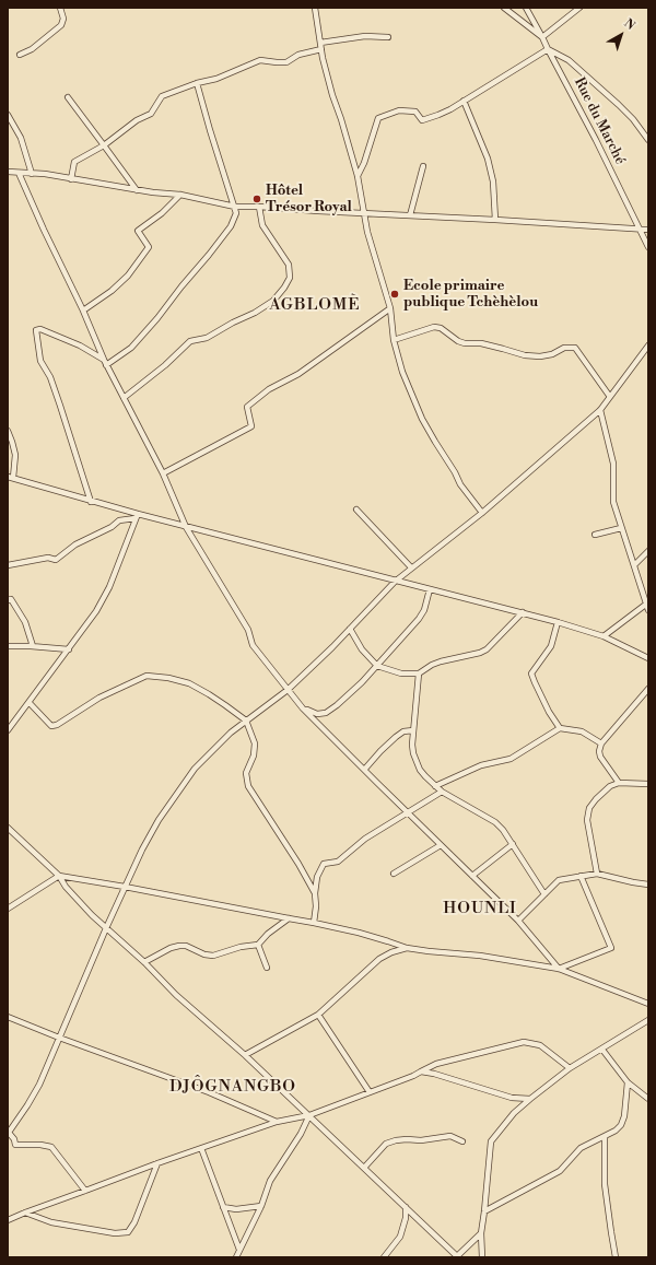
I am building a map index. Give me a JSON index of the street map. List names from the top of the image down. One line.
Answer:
{"streets":{"street":["Rue du Marché"]},"districts":["AGBLOMÈ","HOUNLI","DJÔGNANGBO"],"places":["Hôtel Trésor Royal","Ecole primaire publique Tchèhèlou"],"north":"top right"}
